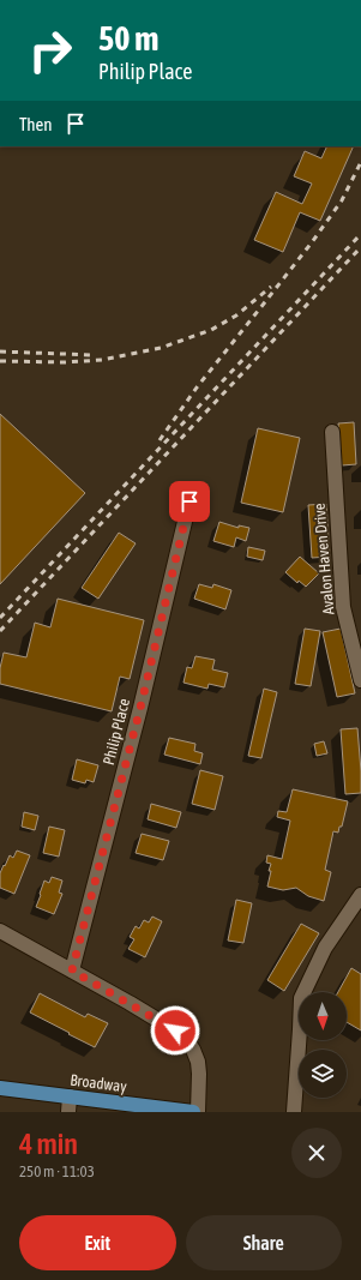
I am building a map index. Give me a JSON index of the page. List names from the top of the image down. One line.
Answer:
{"streets":{"main road":["Broadway"],"street":["Avalon Haven Drive","Philip Place"]},"north":"bottom","page":{"turn":["50 m","Philip Place"],"then":"Then","heading":["4 min","250 m · 11:03"],"buttons":["Exit","Share"]}}
